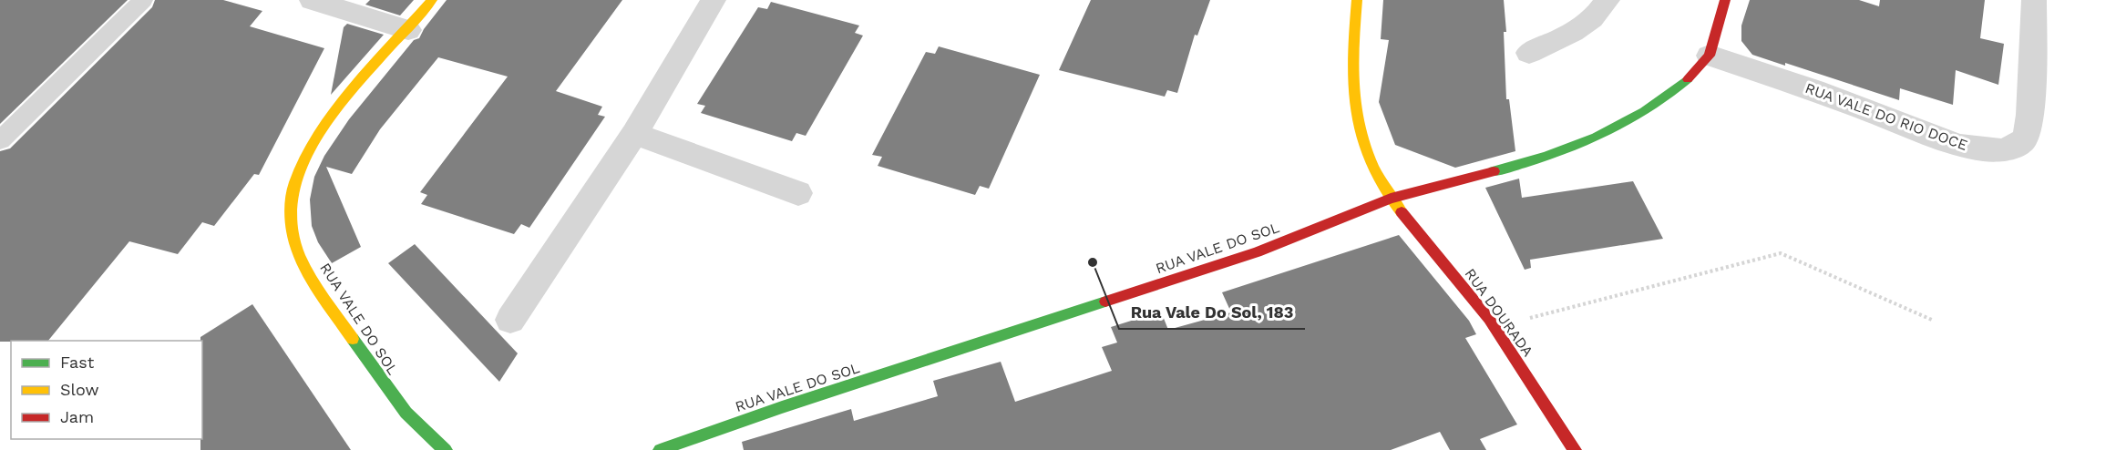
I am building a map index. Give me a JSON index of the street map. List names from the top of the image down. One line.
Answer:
{"streets":{"street":["RUA VALE DO RIO DOCE","RUA VALE DO SOL","RUA DOURADA"]},"crossings":[["RUA VALE DO RIO DOCE","RUA VALE DO SOL"],["RUA VALE DO SOL","RUA DOURADA"]],"places":["Rua Vale Do Sol, 183"],"legend":["Fast","Slow","Jam"]}
